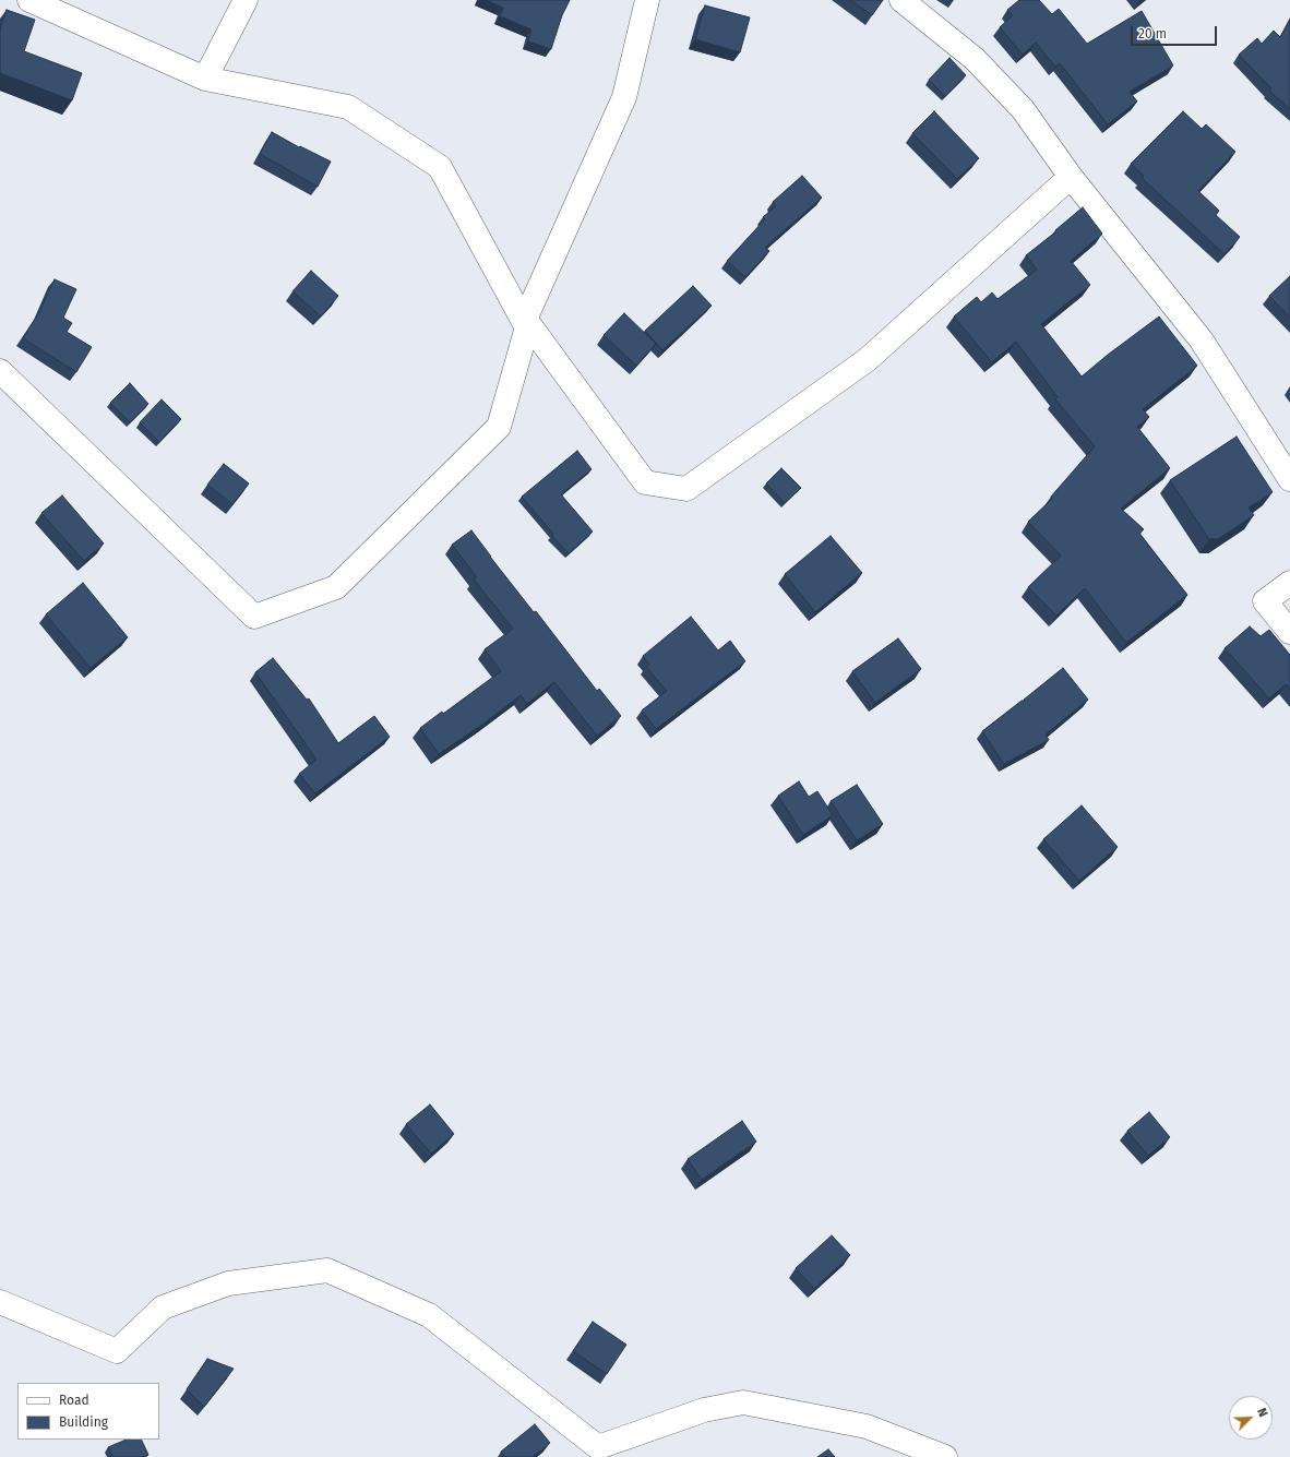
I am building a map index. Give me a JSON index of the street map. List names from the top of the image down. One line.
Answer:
{"legend":["Road","Building"],"scale_bar":"20 m","north":"top right"}
